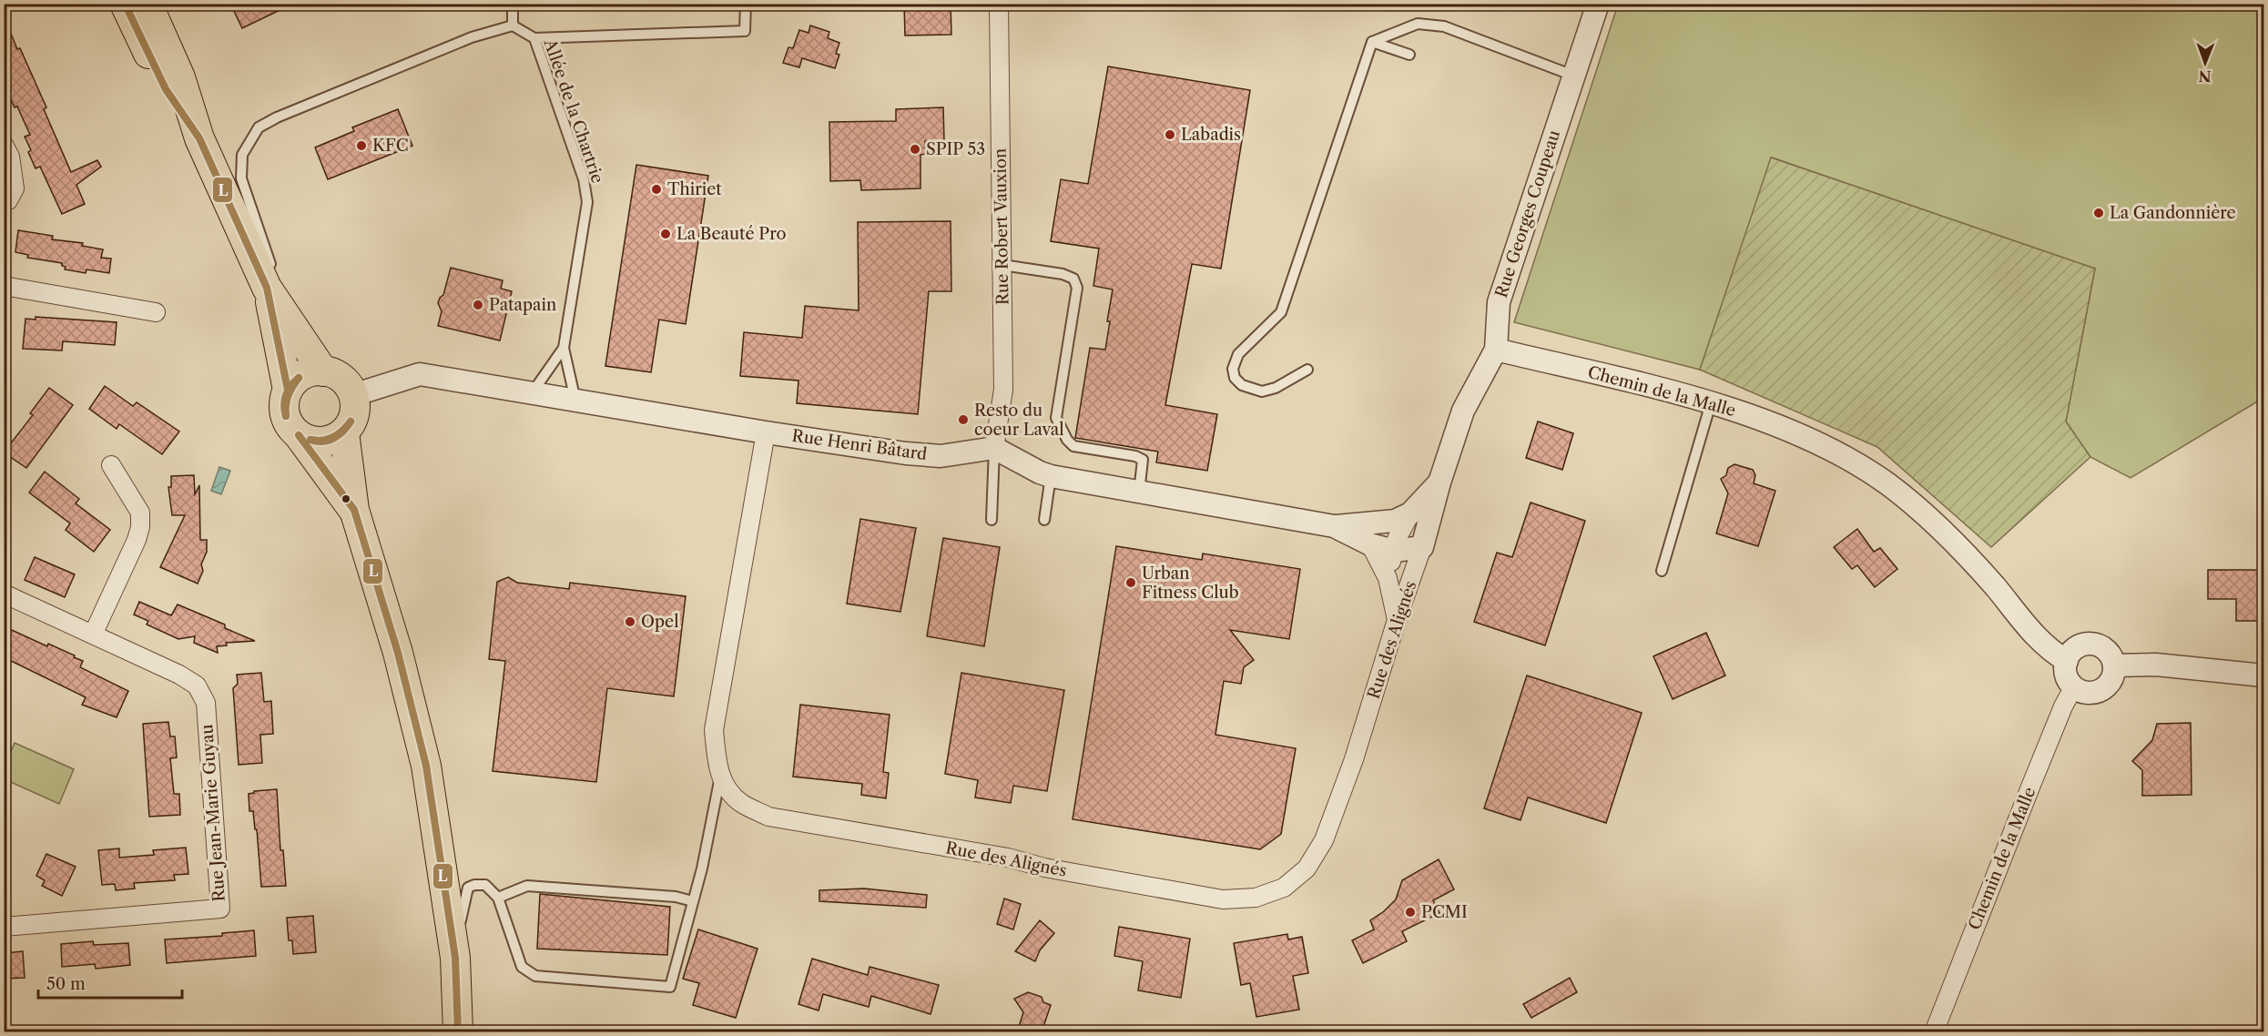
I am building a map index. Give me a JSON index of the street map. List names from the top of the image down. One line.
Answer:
{"streets":{"street":["Rue Georges Coupeau","Rue Robert Vauxion","Chemin de la Malle","Rue Henri Bâtard","Rue des Alignés","Rue Jean-Marie Guyau"],"lane":["Allée de la Chartrie"]},"crossings":[["Allée de la Chartrie","Rue Henri Bâtard"],["Rue Georges Coupeau","Chemin de la Malle"],["Rue Georges Coupeau","Rue des Alignés"],["Rue Robert Vauxion","Rue Henri Bâtard"],["Rue Henri Bâtard","Rue des Alignés"]],"places":["Labadis","KFC","SPIP 53","Thiriet","La Gandonnière","La Beauté Pro","Patapain","Resto du coeur Laval","Urban Fitness Club","Opel","PCMI"],"lines":["transit line L"],"scale_bar":"50 m","north":"bottom"}
